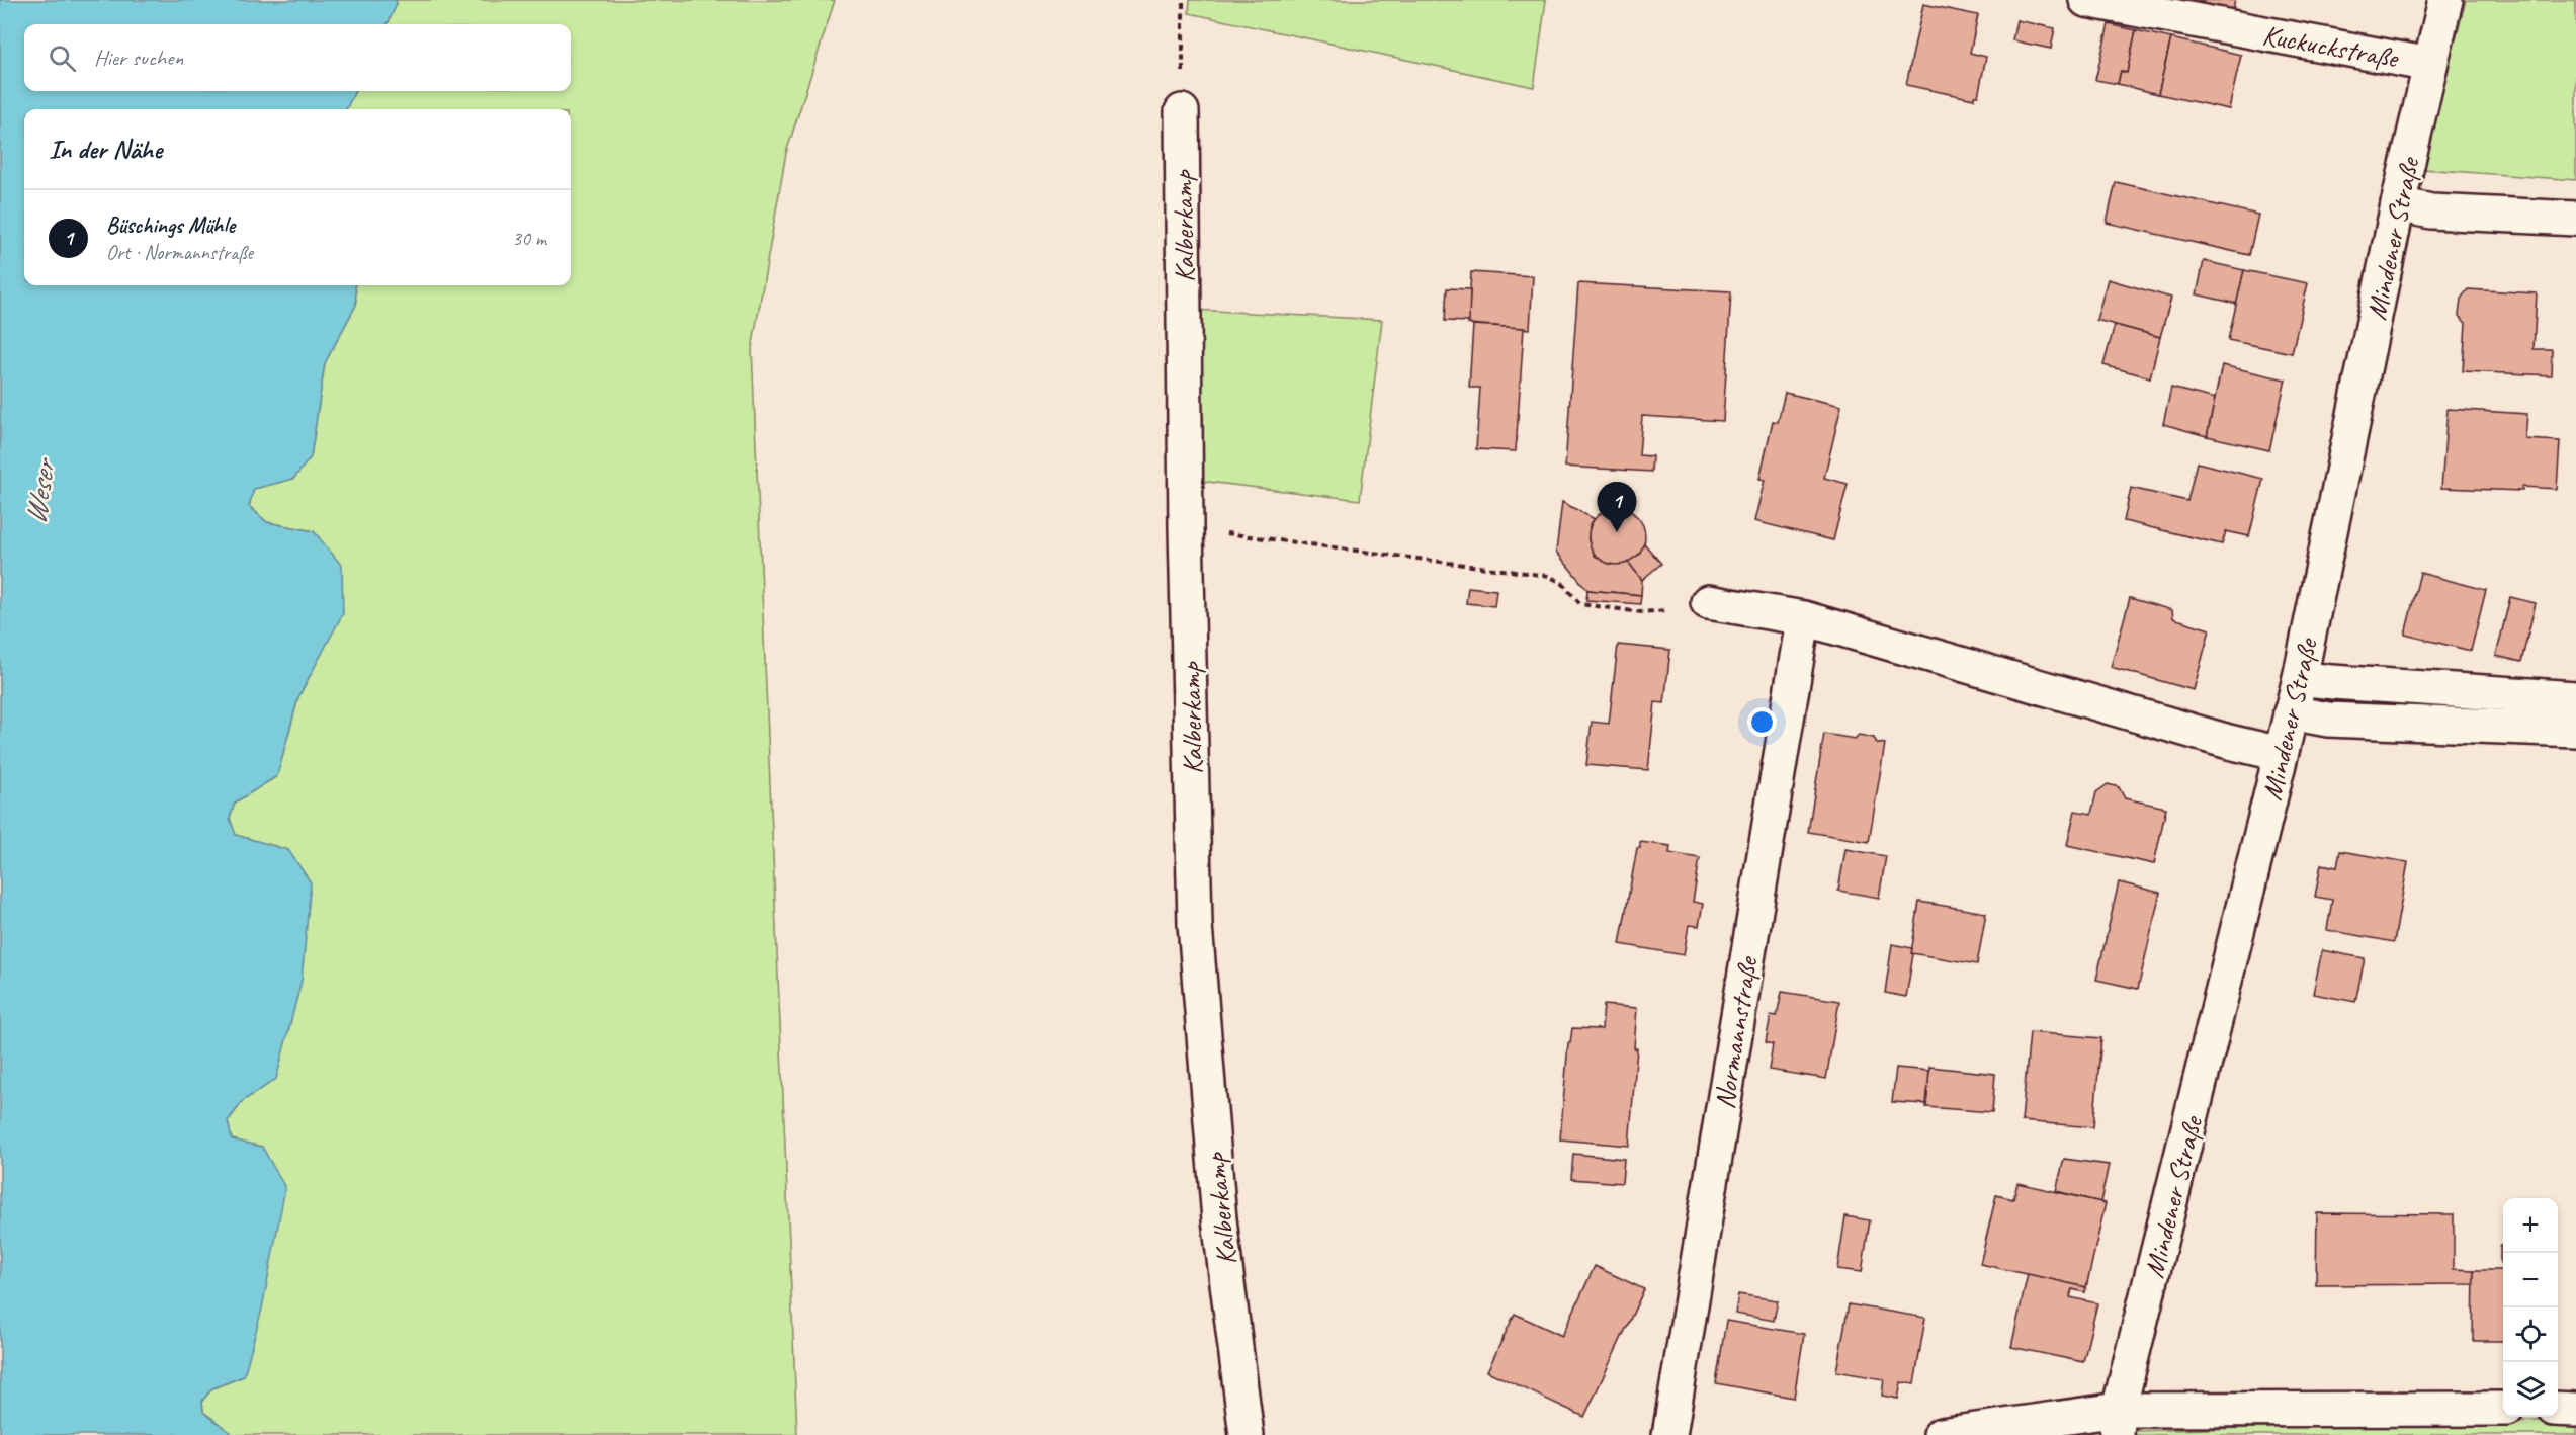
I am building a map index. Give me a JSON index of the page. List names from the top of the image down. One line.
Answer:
{"streets":{"street":["Kuckuckstraße","Kalberkamp","Mindener Straße","Normannstraße"]},"crossings":[["Kuckuckstraße","Mindener Straße"]],"water":["Weser"],"page":{"search":"Hier suchen","heading":"In der Nähe","list":[{"mark":"1","name":"Büschings Mühle","note":"Ort · Normannstraße","value":"30 m"}],"pins":"1","map_buttons":["+","−"]}}
